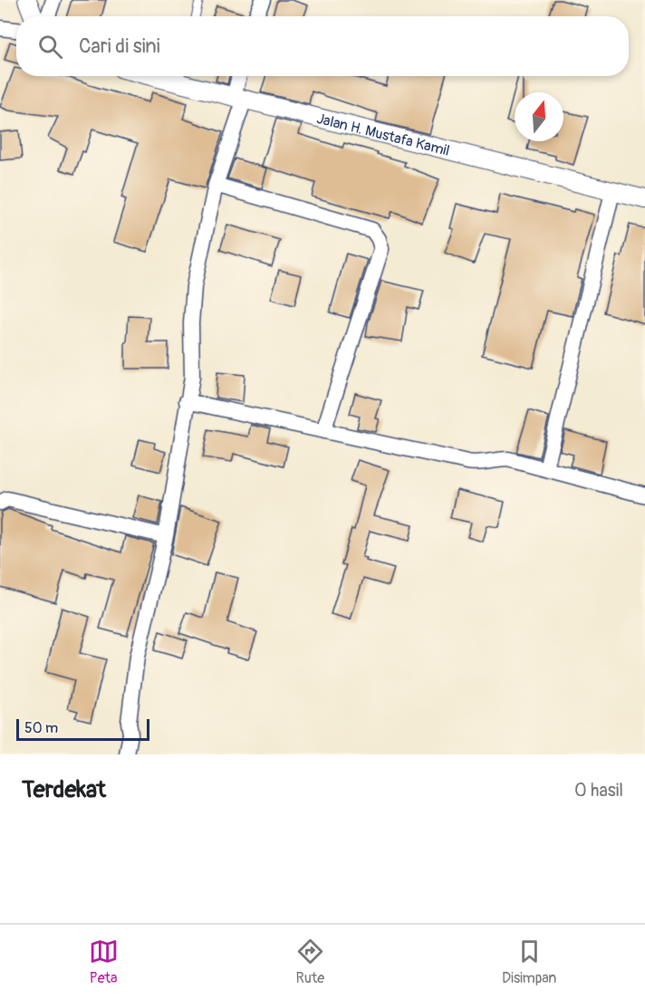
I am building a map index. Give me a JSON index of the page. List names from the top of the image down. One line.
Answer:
{"streets":{"street":["Jalan H. Mustafa Kamil"]},"scale_bar":"50 m","north":"top","page":{"search":"Cari di sini","scale":"50 m","heading":["Terdekat","0 hasil"],"nav":["Peta","Rute","Disimpan"]}}
